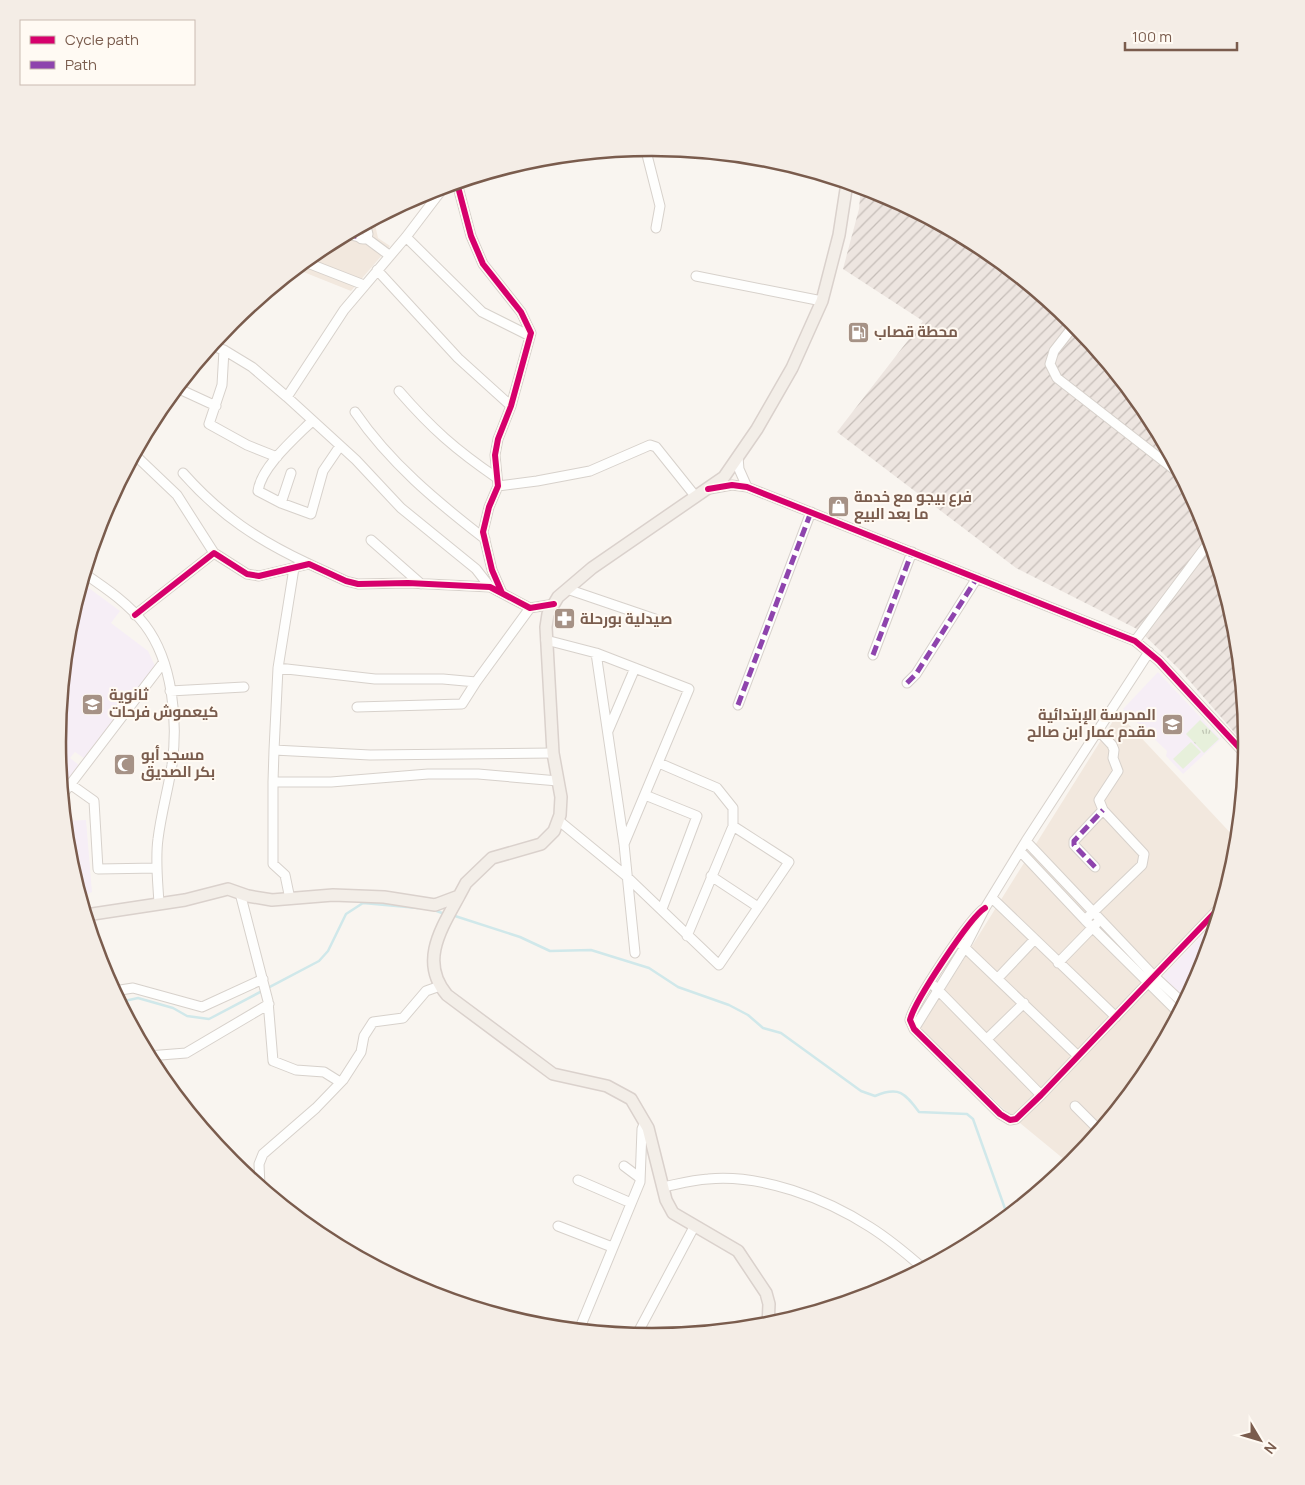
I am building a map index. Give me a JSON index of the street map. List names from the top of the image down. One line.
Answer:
{"places":{"fuel station":["محطة قصاب"],"shop":["فرع بيجو مع خدمة ما بعد البيع"],"pharmacy":["صيدلية بورحلة"],"school or university":["ثانوية كيعموش فرحات","المدرسة الإبتدائية مقدم عمار ابن صالح"],"mosque":["مسجد أبو بكر الصديق"]},"legend":["Cycle path","Path"],"scale_bar":"100 m","north":"bottom right"}
